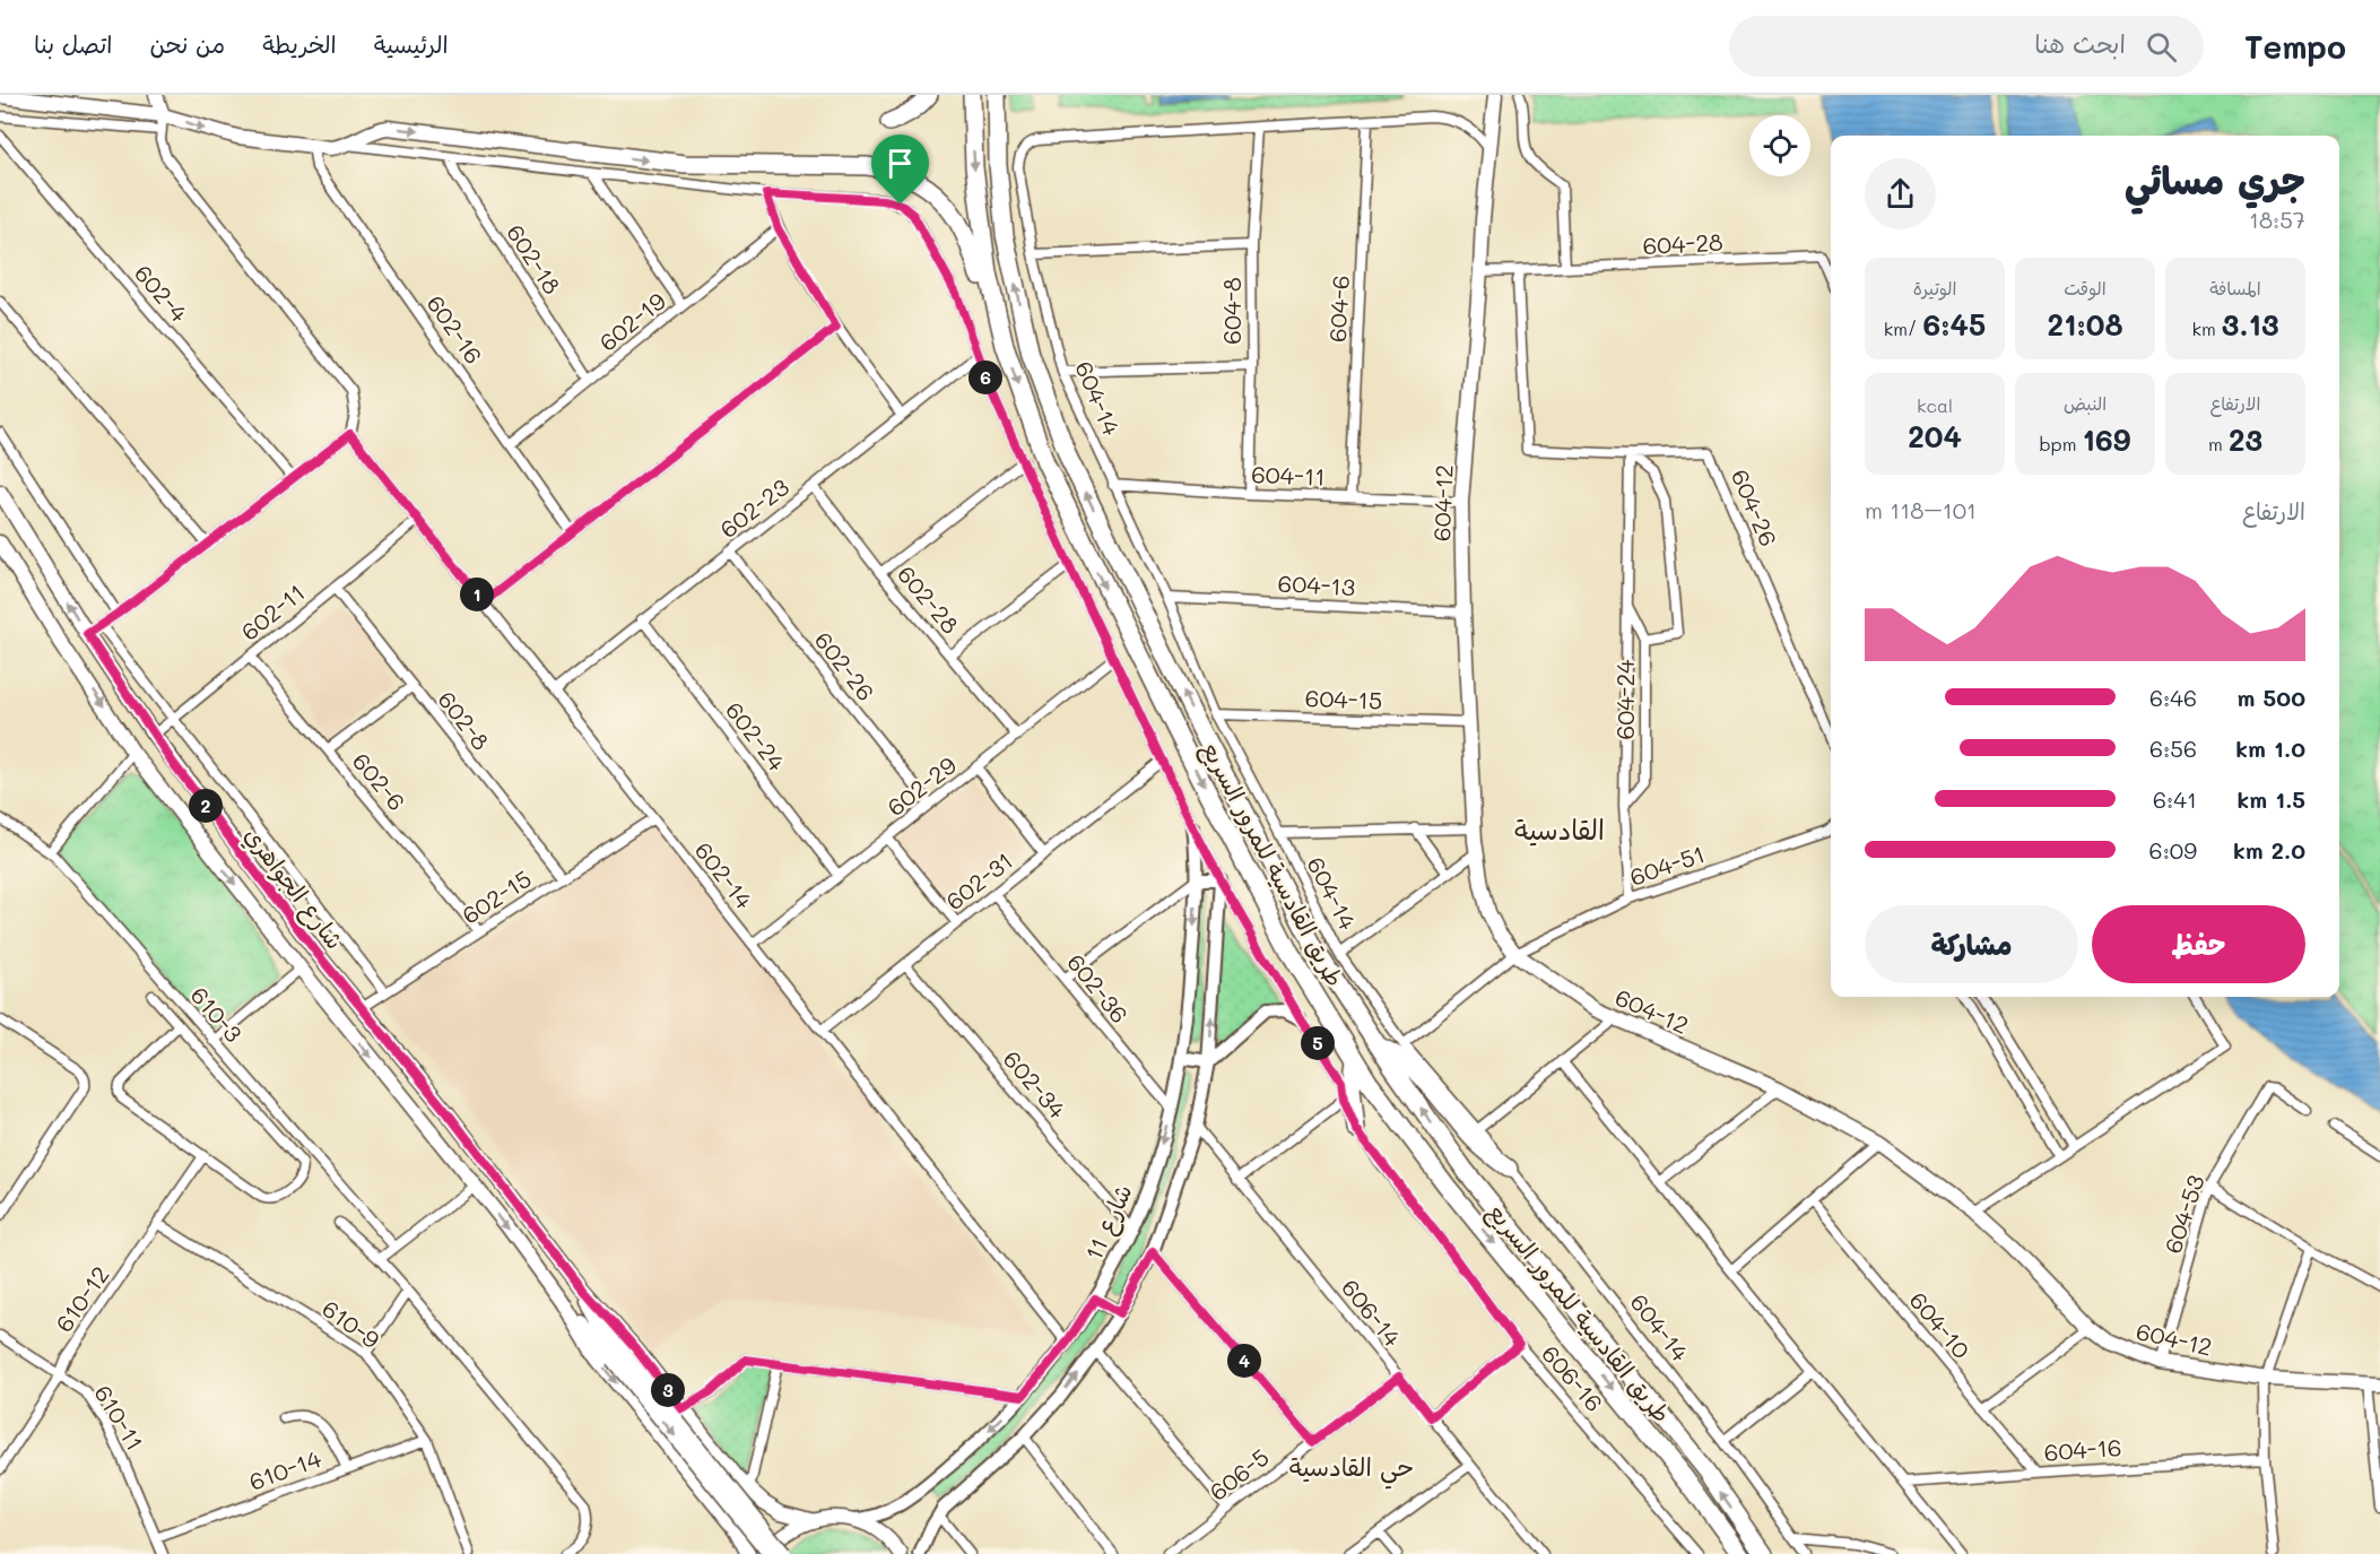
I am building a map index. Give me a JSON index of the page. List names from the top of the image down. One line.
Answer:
{"streets":{"highway":["طريق القادسية للمرور السريع"],"main road":["604-12","شارع الجواهري"],"street":["604-28","602-18","602-4","604-6","604-8","602-19","602-16","604-14","604-11","602-23","604-26","604-13","602-28","602-11","602-26","604-15","604-24","602-8","602-24","602-6","602-29","604-51","602-14","602-31","602-15","602-36","610-3","602-34","604-53","شارع 11","610-12","606-14","610-9","604-10","606-16","610-11","604-16","610-14","606-5"]},"crossings":[["604-28","604-12"],["604-28","604-26"],["602-18","602-19"],["602-18","606-16"],["604-6","604-11"],["604-8","604-14"],["604-8","604-11"],["602-19","602-16"],["604-14","604-11"],["604-14","604-13"],["604-14","604-15"],["604-14","604-51"],["604-11","604-12"],["604-12","604-13"],["604-12","604-15"],["604-12","604-51"],["604-12","604-53"],["602-23","602-28"],["602-23","602-26"],["602-23","602-24"],["602-23","602-14"],["602-23","606-16"],["604-26","604-24"],["602-28","602-29"],["602-11","602-8"],["602-11","602-6"],["602-11","602-14"],["602-11","شارع الجواهري"],["602-26","602-29"],["602-8","602-15"],["602-24","602-29"],["602-6","602-15"],["602-29","602-14"],["602-29","606-16"],["602-14","602-31"],["602-14","602-15"],["602-14","شارع 11"],["602-31","602-36"],["602-31","602-34"],["602-31","606-16"],["شارع الجواهري","602-15"],["602-36","شارع 11"],["602-34","شارع 11"],["شارع 11","606-16"],["610-12","610-9"],["610-12","610-11"],["606-14","606-5"],["610-9","610-14"],["604-10","604-16"],["610-11","610-14"]],"districts":["القادسية","حي القادسية"],"page":{"header":"Tempo","search":"ابحث هنا","nav":["الرئيسية","الخريطة","من نحن","اتصل بنا"],"heading":["جري مسائي","18:57"],"stats":[["المسافة","3.13 km"],["الوقت","21:08"],["الوتيرة","6:45 /km"],["الارتفاع","23 m"],["النبض","169 bpm"],["kcal","204"]],"pins":["6","1","2","5","4","3"],"chart":["الارتفاع","101–118 m"],"list":[{"name":"500 m","note":"6:46"},{"name":"1.0 km","note":"6:56"},{"name":"1.5 km","note":"6:41"},{"name":"2.0 km","note":"6:09"}],"buttons":["حفظ","مشاركة"]}}
